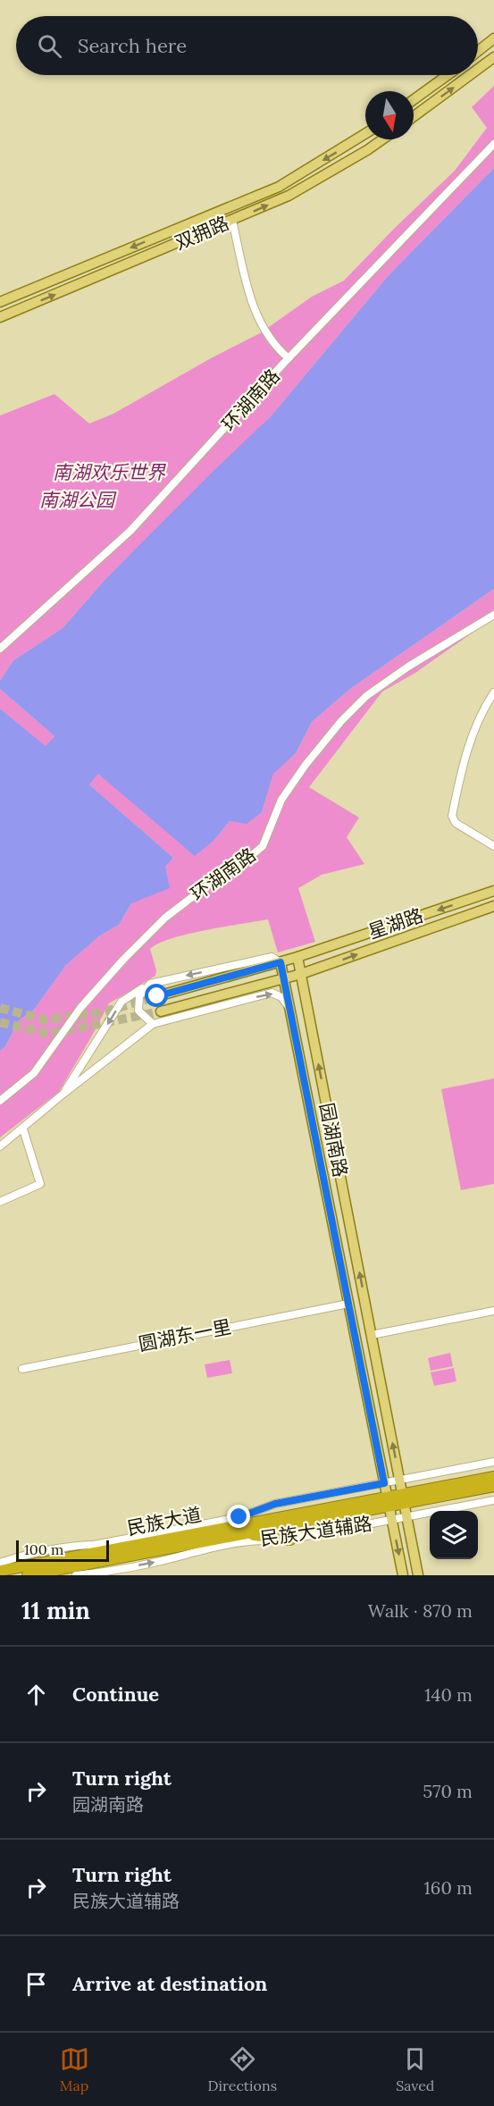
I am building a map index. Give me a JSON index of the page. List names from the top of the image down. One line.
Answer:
{"streets":{"highway":["民族大道"],"main road":["双拥路","星湖路","园湖南路"],"street":["环湖南路","圆湖东一里","民族大道辅路"]},"crossings":[["星湖路","园湖南路"],["园湖南路","圆湖东一里"],["园湖南路","民族大道"],["园湖南路","民族大道辅路"]],"parks":["南湖欢乐世界","南湖公园"],"scale_bar":"100 m","north":"bottom","page":{"search":"Search here","scale":"100 m","heading":["11 min","Walk · 870 m"],"list":[["Continue","140 m"],["Turn right","园湖南路","570 m"],["Turn right","民族大道辅路","160 m"],"Arrive at destination"],"nav":["Map","Directions","Saved"]}}
